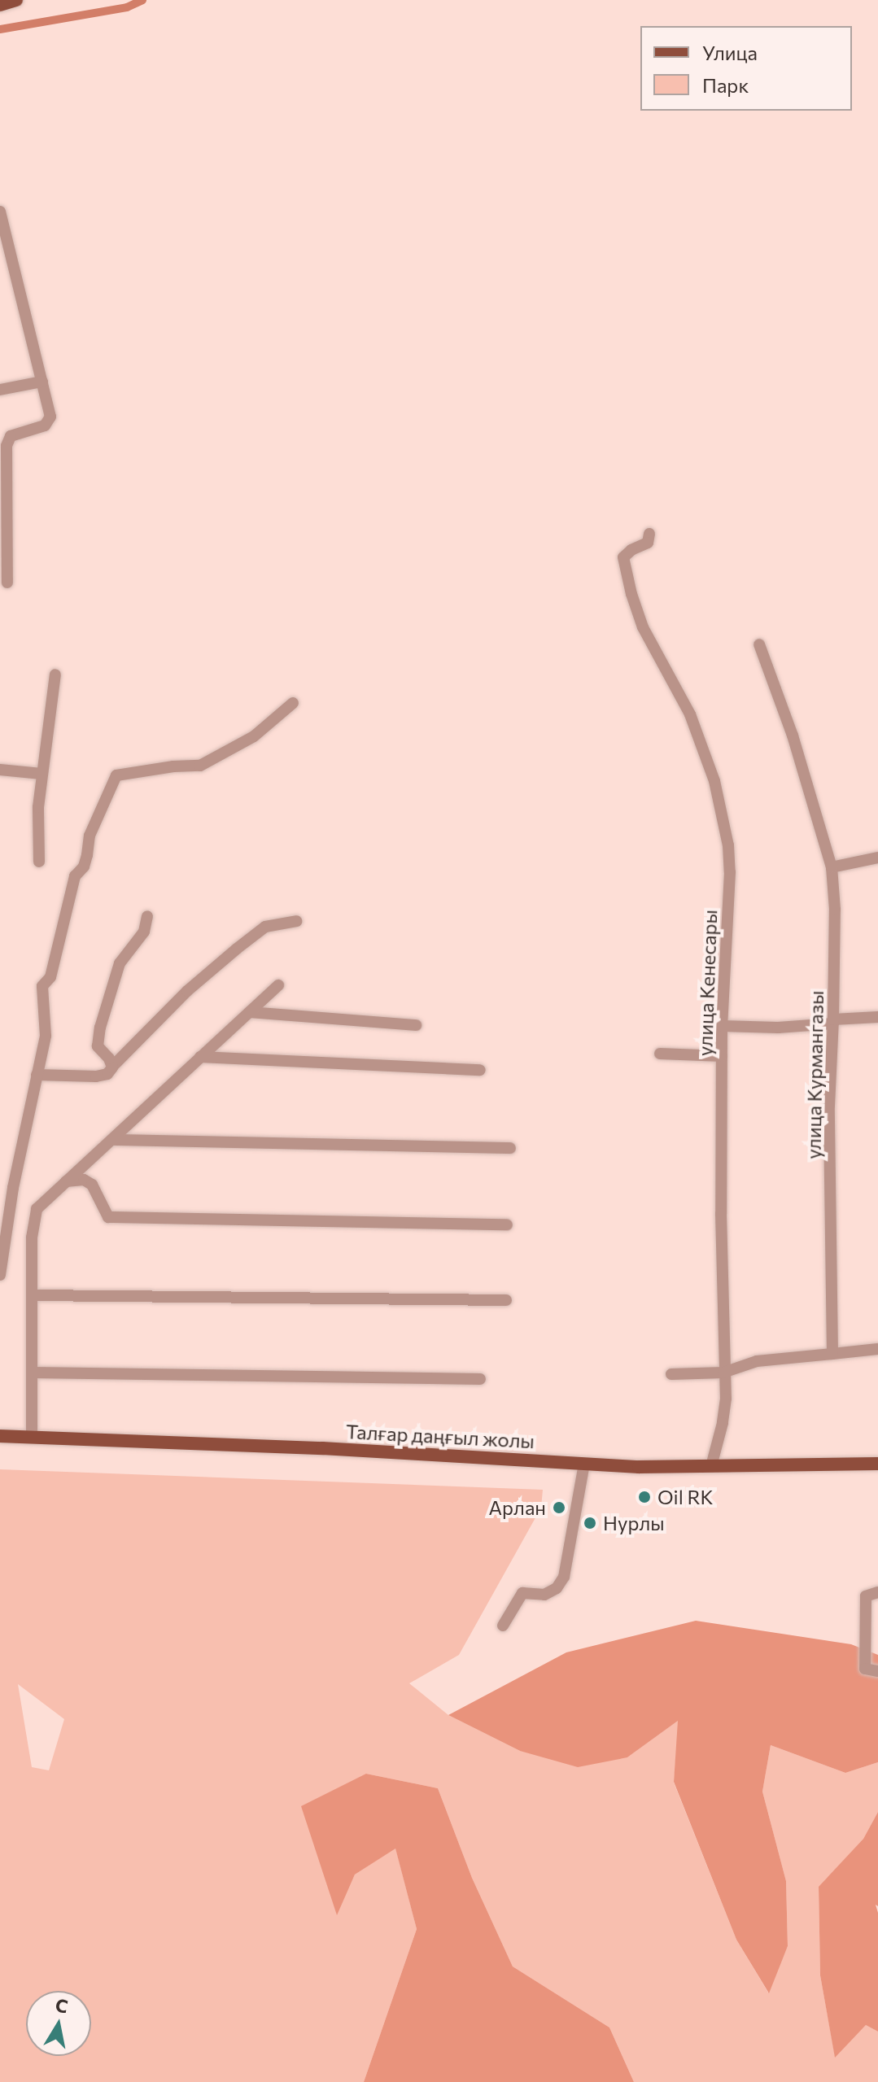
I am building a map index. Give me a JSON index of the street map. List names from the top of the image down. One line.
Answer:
{"streets":{"main road":["Талғар даңғыл жолы"],"street":["улица Кенесары","улица Курмангазы"]},"crossings":[["улица Кенесары","Талғар даңғыл жолы"]],"places":["Oil RK","Арлан","Нурлы"],"legend":["Улица","Парк"],"north":"top"}
